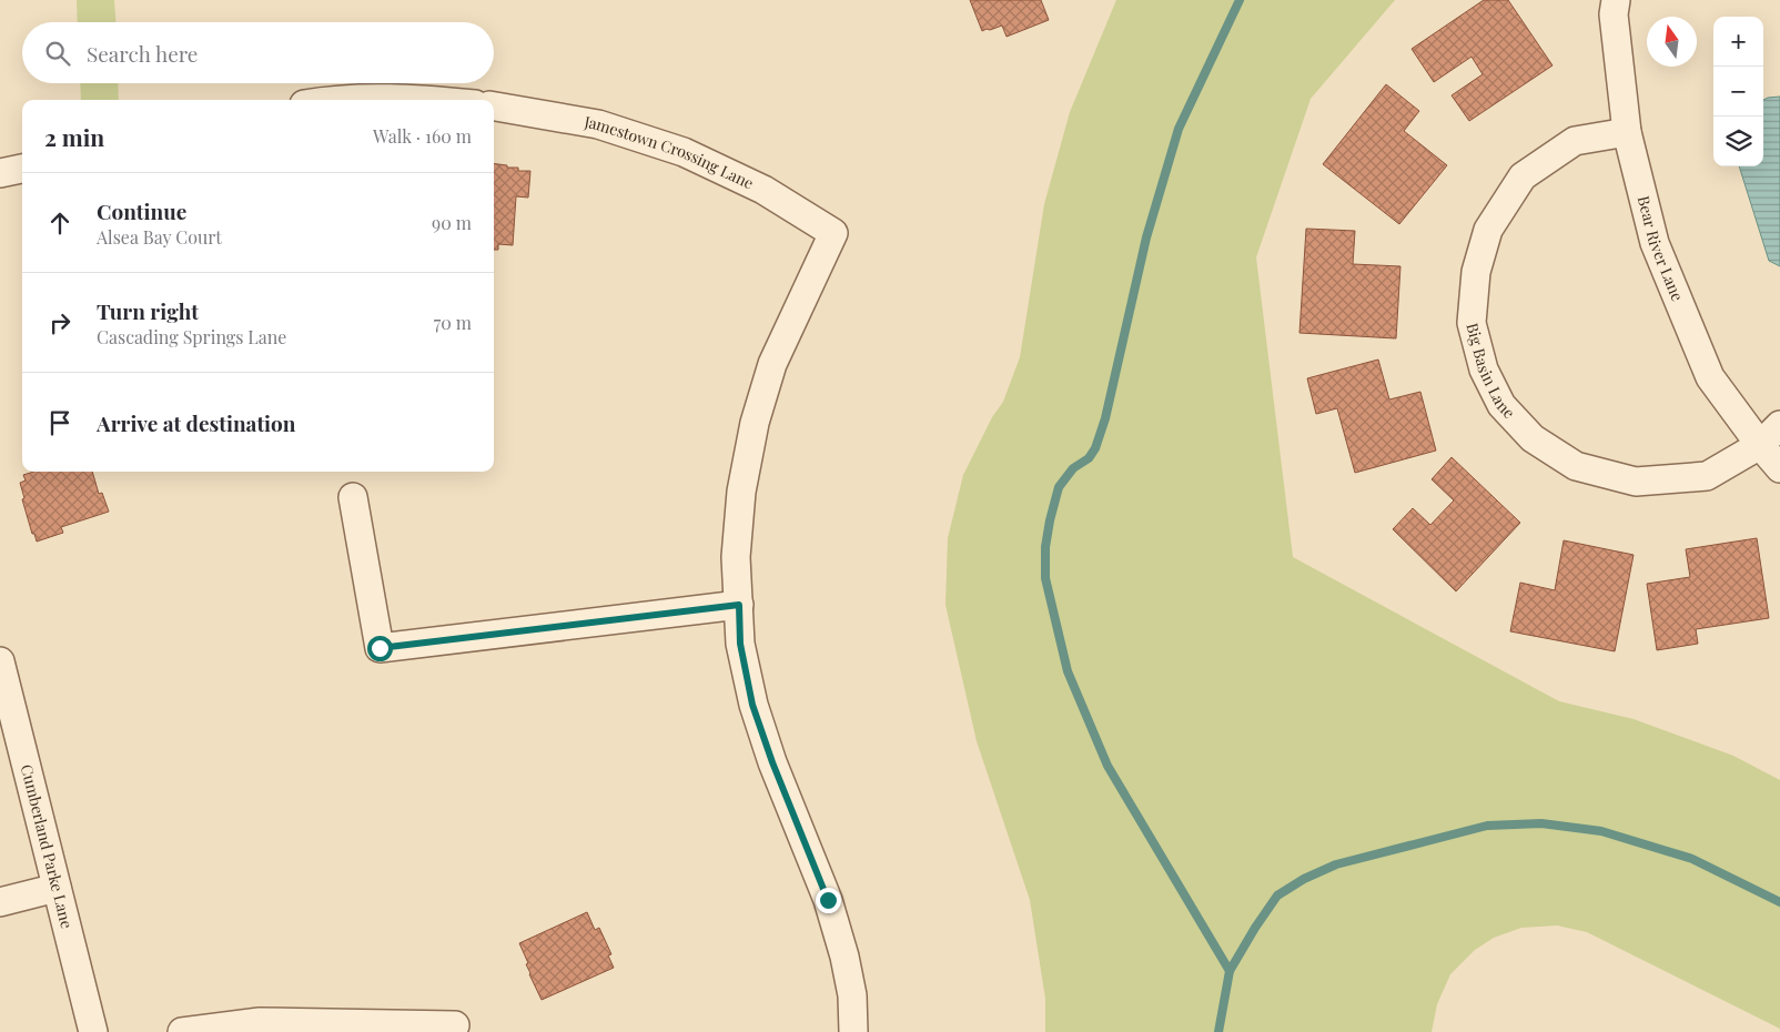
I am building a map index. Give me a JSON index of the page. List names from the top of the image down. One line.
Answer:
{"streets":{"street":["Jamestown Crossing Lane","Bear River Lane","Big Basin Lane","Cumberland Parke Lane"]},"crossings":[["Bear River Lane","Big Basin Lane"]],"north":"top","page":{"map_buttons":["+","−"],"search":"Search here","heading":["2 min","Walk · 160 m"],"list":[["Continue","Alsea Bay Court","90 m"],["Turn right","Cascading Springs Lane","70 m"],"Arrive at destination"]}}
